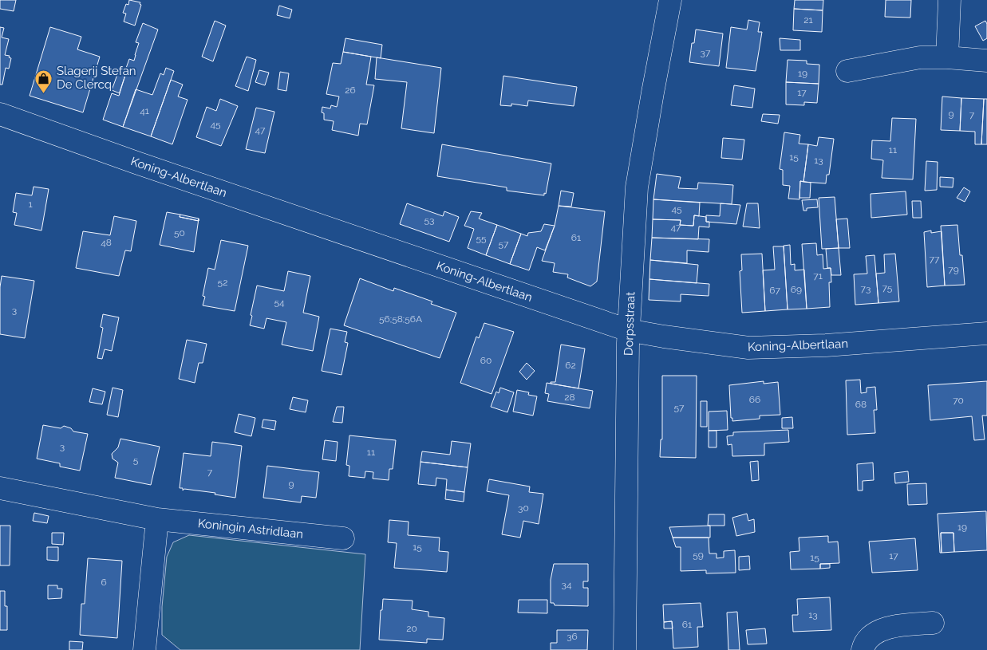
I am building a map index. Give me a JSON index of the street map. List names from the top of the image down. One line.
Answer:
{"streets":{"street":["Koning-Albertlaan","Dorpsstraat","Koningin Astridlaan"]},"crossings":[["Koning-Albertlaan","Dorpsstraat"]],"places":{"shop":["Slagerij Stefan De Clercq"]},"house_numbers":["21","37","19","26","17","41","9","7","45","47","11","15","13","1","45","53","47","50","61","55","48","57","77","79","71","52","75","73","69","67","54","3","56;58;56A","60","62","28","66","70","68","57","3","11","5","7","9","30","19","15","59","17","15","6","34","13","61","20","36"]}
